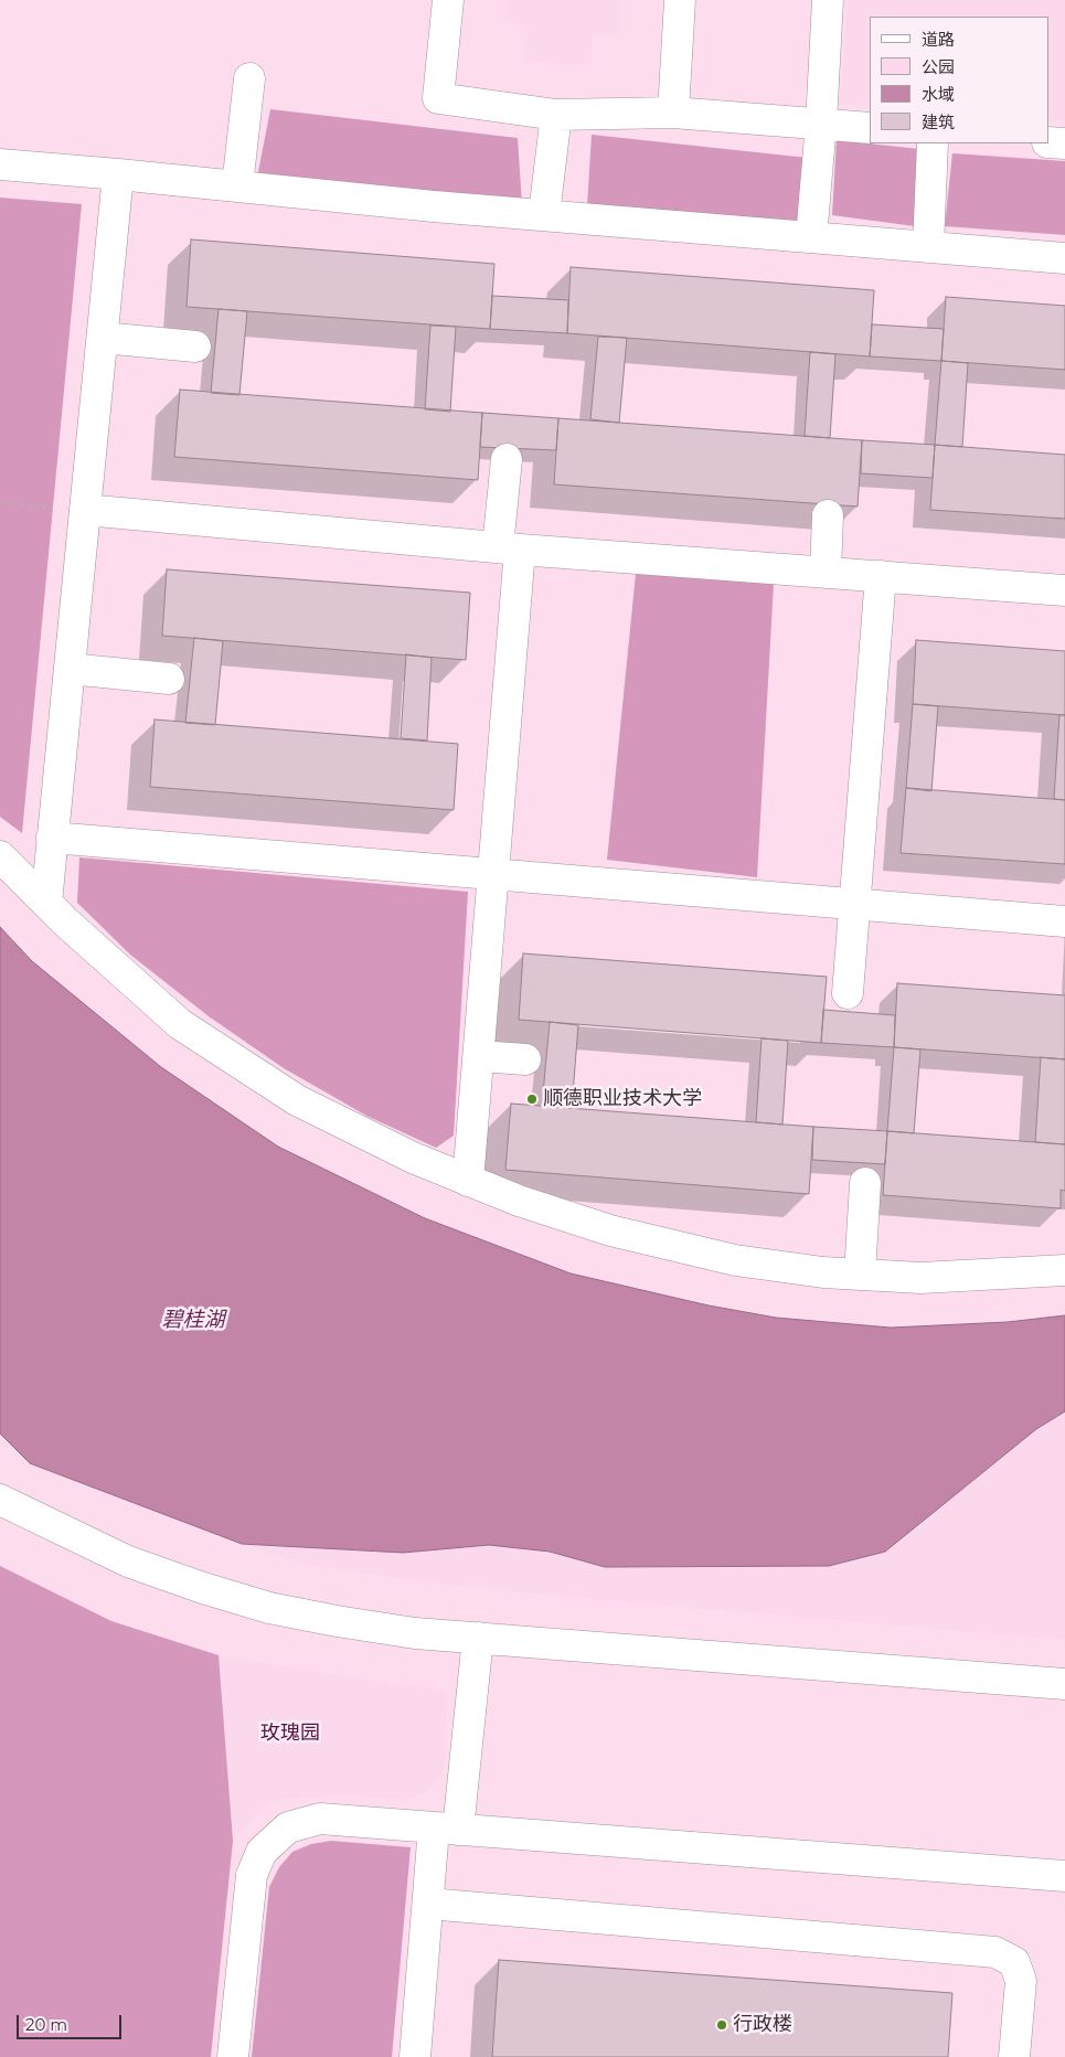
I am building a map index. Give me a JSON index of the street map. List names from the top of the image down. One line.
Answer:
{"water":["碧桂湖"],"parks":["玫瑰园"],"places":["顺德职业技术大学","行政楼"],"legend":["道路","公园","水域","建筑"],"scale_bar":"20 m"}
